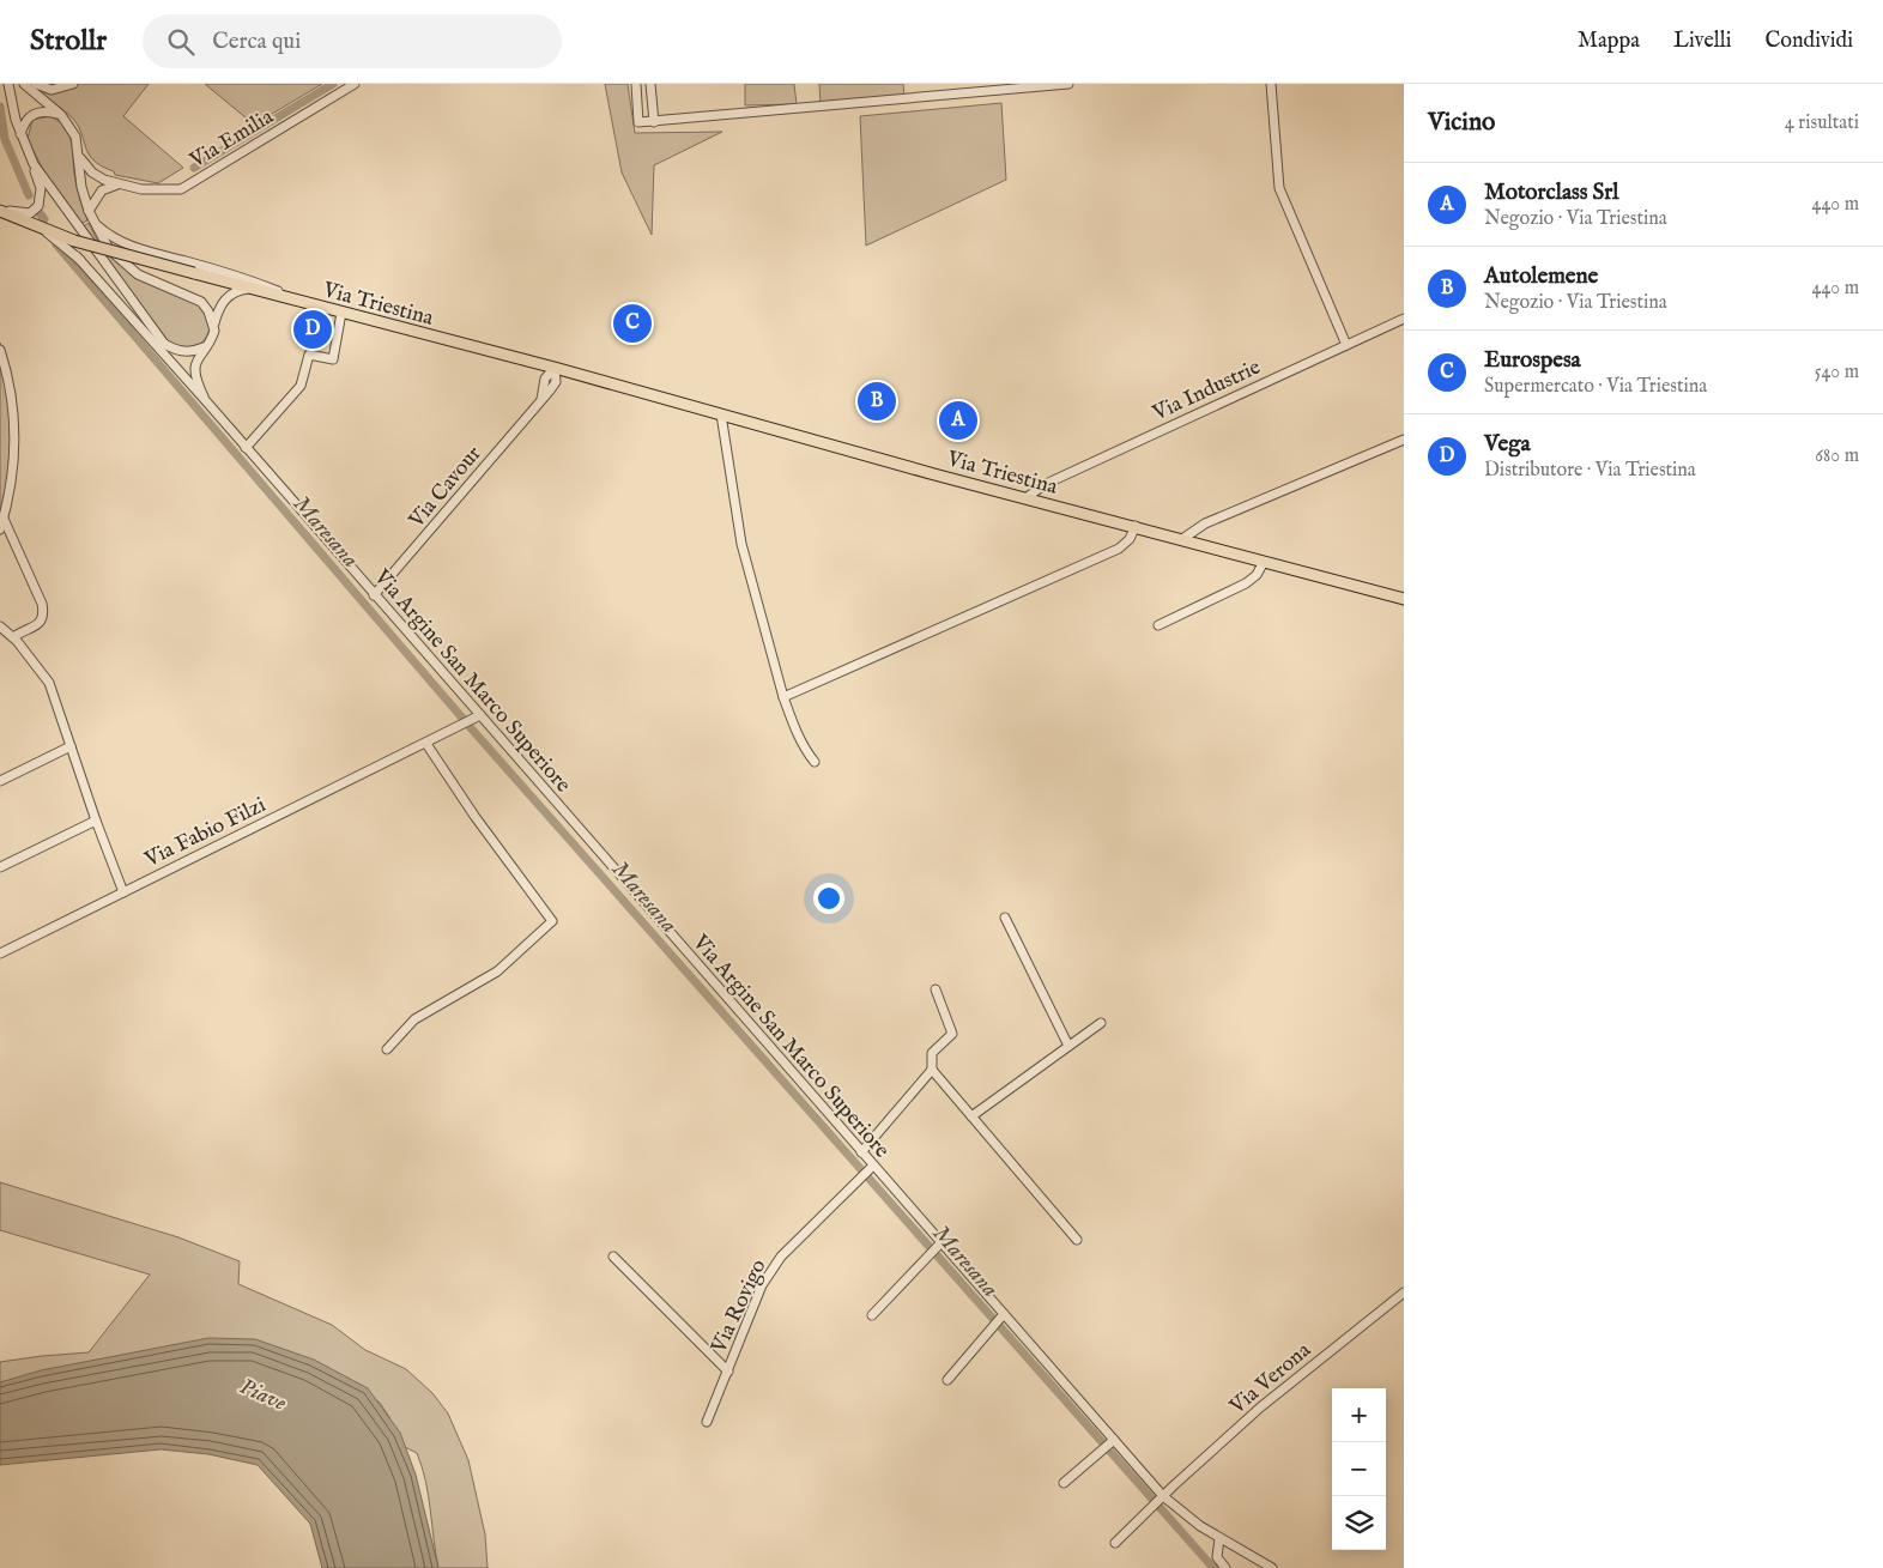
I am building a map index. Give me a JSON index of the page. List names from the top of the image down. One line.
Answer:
{"streets":{"main road":["Via Triestina"],"street":["Via Emilia","Via Industrie","Via Cavour","Via Argine San Marco Superiore","Via Fabio Filzi","Via Rovigo","Via Verona"]},"crossings":[["Via Triestina","Via Industrie"],["Via Triestina","Via Cavour"],["Via Cavour","Via Argine San Marco Superiore"],["Via Argine San Marco Superiore","Via Fabio Filzi"],["Via Argine San Marco Superiore","Via Rovigo"],["Via Argine San Marco Superiore","Via Verona"]],"water":["Maresana","Piave"],"page":{"header":"Strollr","search":"Cerca qui","nav":["Mappa","Livelli","Condividi"],"heading":["Vicino","4 risultati"],"list":[{"mark":"A","name":"Motorclass Srl","note":"Negozio · Via Triestina","value":"440 m"},{"mark":"B","name":"Autolemene","note":"Negozio · Via Triestina","value":"440 m"},{"mark":"C","name":"Eurospesa","note":"Supermercato · Via Triestina","value":"540 m"},{"mark":"D","name":"Vega","note":"Distributore · Via Triestina","value":"680 m"}],"pins":["C","D","B","A"],"map_buttons":["+","−"]}}
